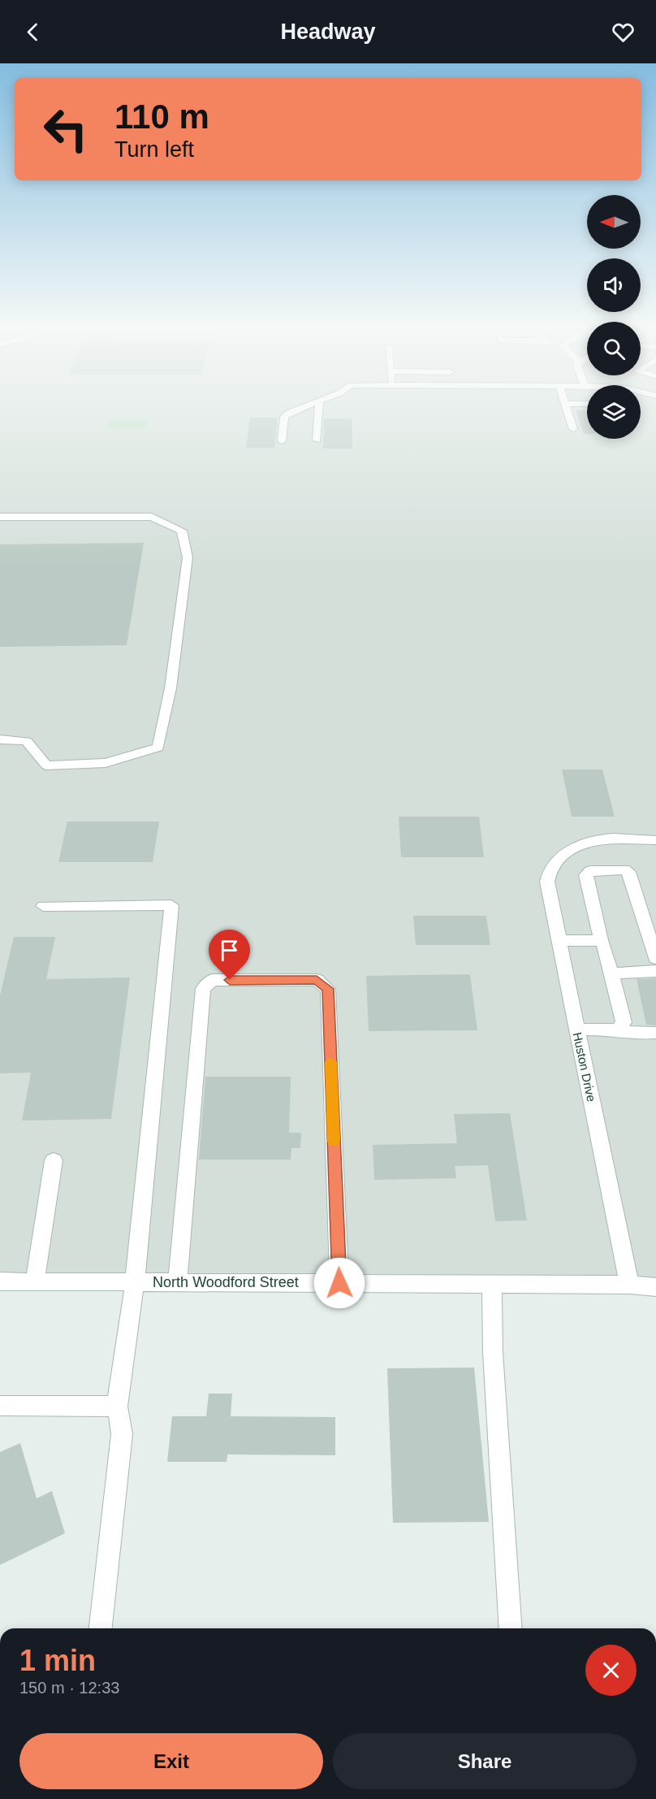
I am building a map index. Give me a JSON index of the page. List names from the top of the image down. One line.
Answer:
{"streets":{"street":["Huston Drive","North Woodford Street"]},"crossings":[["Huston Drive","North Woodford Street"]],"north":"left","page":{"header":"Headway","turn":["110 m","Turn left"],"heading":["1 min","150 m · 12:33"],"buttons":["Exit","Share"]}}
